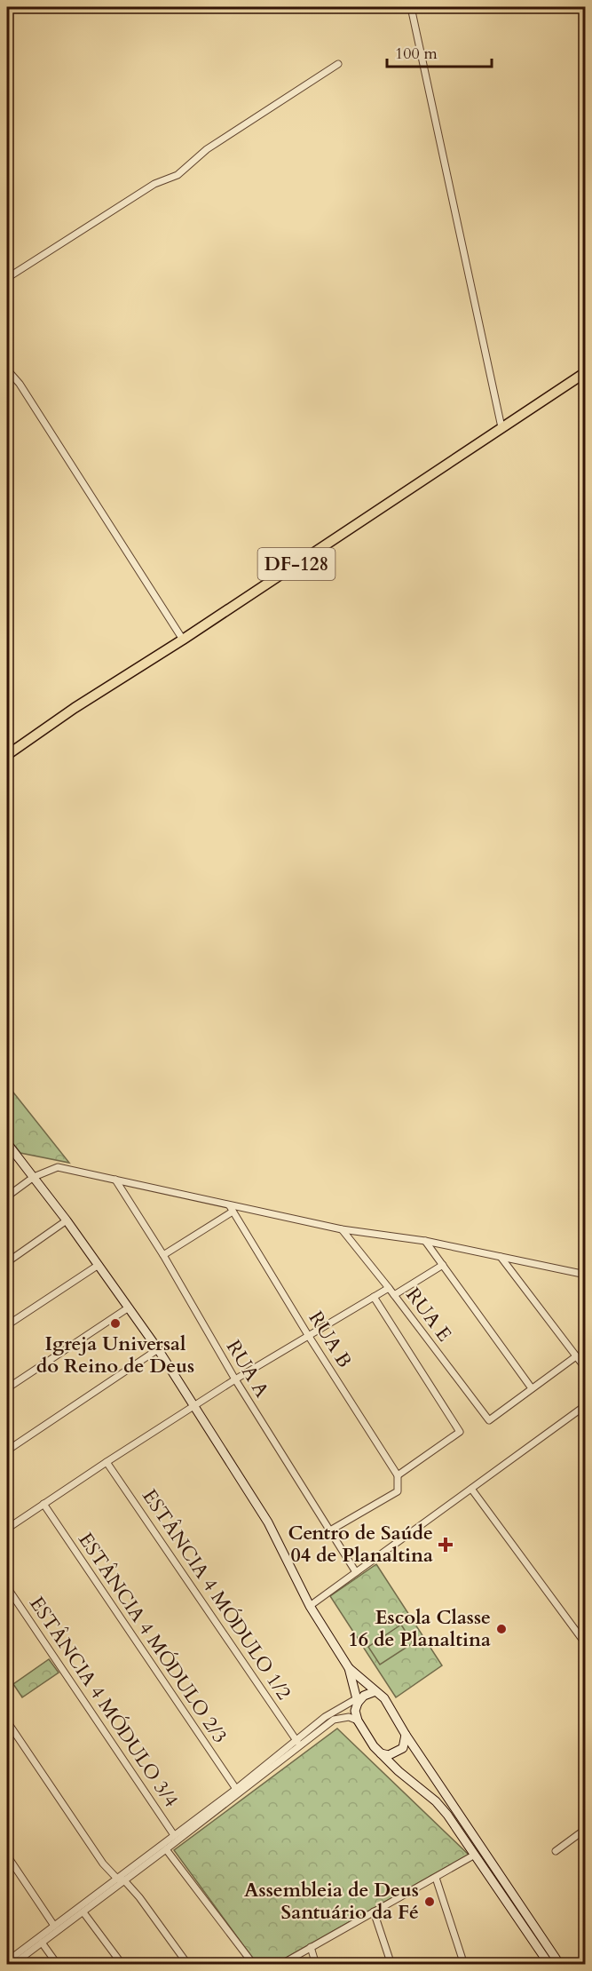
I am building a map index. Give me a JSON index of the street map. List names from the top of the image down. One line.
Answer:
{"streets":{"main road":["DF-128"],"street":["RUA E","RUA B","RUA A","ESTÂNCIA 4 MÓDULO 1/2","ESTÂNCIA 4 MÓDULO 2/3","ESTÂNCIA 4 MÓDULO 3/4"]},"places":{"other":["Igreja Universal do Reino de Deus","Escola Classe 16 de Planaltina","Assembleia de Deus Santuário da Fé"],"health":["Centro de Saúde 04 de Planaltina"]},"scale_bar":"100 m"}
